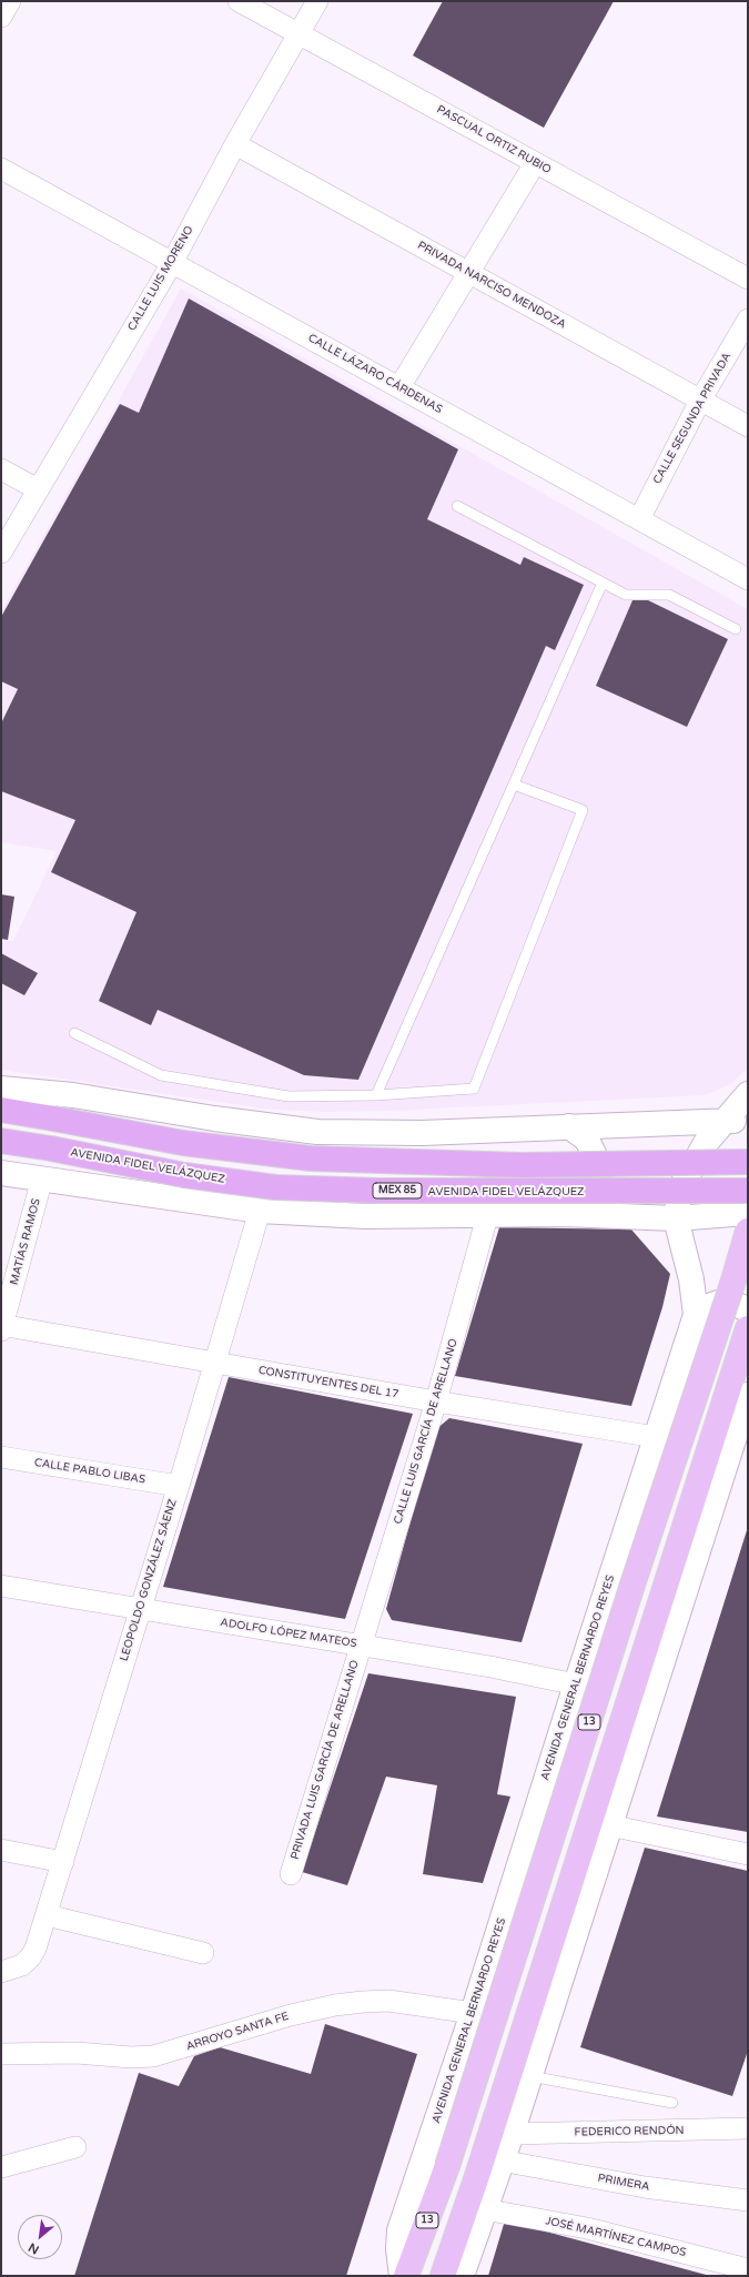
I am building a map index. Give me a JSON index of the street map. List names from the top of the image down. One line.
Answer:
{"streets":{"highway":["AVENIDA FIDEL VELÁZQUEZ","MEX 85"],"main road":["AVENIDA GENERAL BERNARDO REYES","13"],"street":["PASCUAL ORTIZ RUBIO","CALLE LUIS MORENO","PRIVADA NARCISO MENDOZA","CALLE LÁZARO CÁRDENAS","CALLE SEGUNDA PRIVADA","MATÍAS RAMOS","CONSTITUYENTES DEL 17","CALLE LUIS GARCÍA DE ARELLANO","CALLE PABLO LIBAS","LEOPOLDO GONZÁLEZ SÁENZ","ADOLFO LÓPEZ MATEOS","PRIVADA LUIS GARCÍA DE ARELLANO","ARROYO SANTA FE","FEDERICO RENDÓN","PRIMERA","JOSÉ MARTÍNEZ CAMPOS"]},"crossings":[["PASCUAL ORTIZ RUBIO","CALLE LUIS MORENO"],["CALLE LUIS MORENO","PRIVADA NARCISO MENDOZA"],["CALLE LUIS MORENO","CALLE LÁZARO CÁRDENAS"],["PRIVADA NARCISO MENDOZA","CALLE SEGUNDA PRIVADA"],["CALLE LÁZARO CÁRDENAS","CALLE SEGUNDA PRIVADA"],["MATÍAS RAMOS","CONSTITUYENTES DEL 17"],["CONSTITUYENTES DEL 17","CALLE LUIS GARCÍA DE ARELLANO"],["CONSTITUYENTES DEL 17","LEOPOLDO GONZÁLEZ SÁENZ"],["CONSTITUYENTES DEL 17","AVENIDA GENERAL BERNARDO REYES"],["CALLE LUIS GARCÍA DE ARELLANO","ADOLFO LÓPEZ MATEOS"],["CALLE LUIS GARCÍA DE ARELLANO","PRIVADA LUIS GARCÍA DE ARELLANO"],["CALLE PABLO LIBAS","LEOPOLDO GONZÁLEZ SÁENZ"],["LEOPOLDO GONZÁLEZ SÁENZ","ADOLFO LÓPEZ MATEOS"],["ADOLFO LÓPEZ MATEOS","AVENIDA GENERAL BERNARDO REYES"],["ADOLFO LÓPEZ MATEOS","PRIVADA LUIS GARCÍA DE ARELLANO"],["AVENIDA GENERAL BERNARDO REYES","ARROYO SANTA FE"]],"north":"bottom left"}
